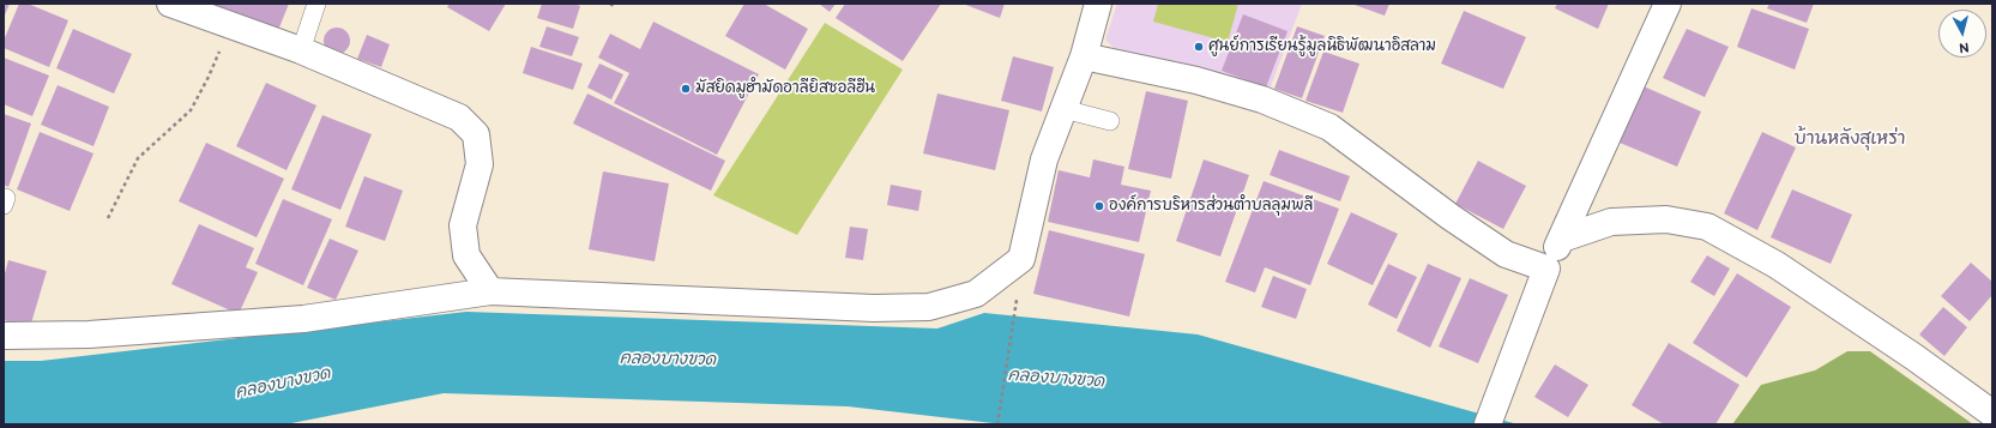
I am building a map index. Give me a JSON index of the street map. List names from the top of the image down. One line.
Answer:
{"districts":["บ้านหลังสุเหร่า"],"water":["คลองบางขวด"],"places":["ศูนย์การเรียนรู้มูลนิธิพัฒนาอิสลาม","มัสยิดมูฮำมัดอาลียิสซอลีฮีน","องค์การบริหารส่วนตำบลลุมพลี"],"north":"bottom"}
